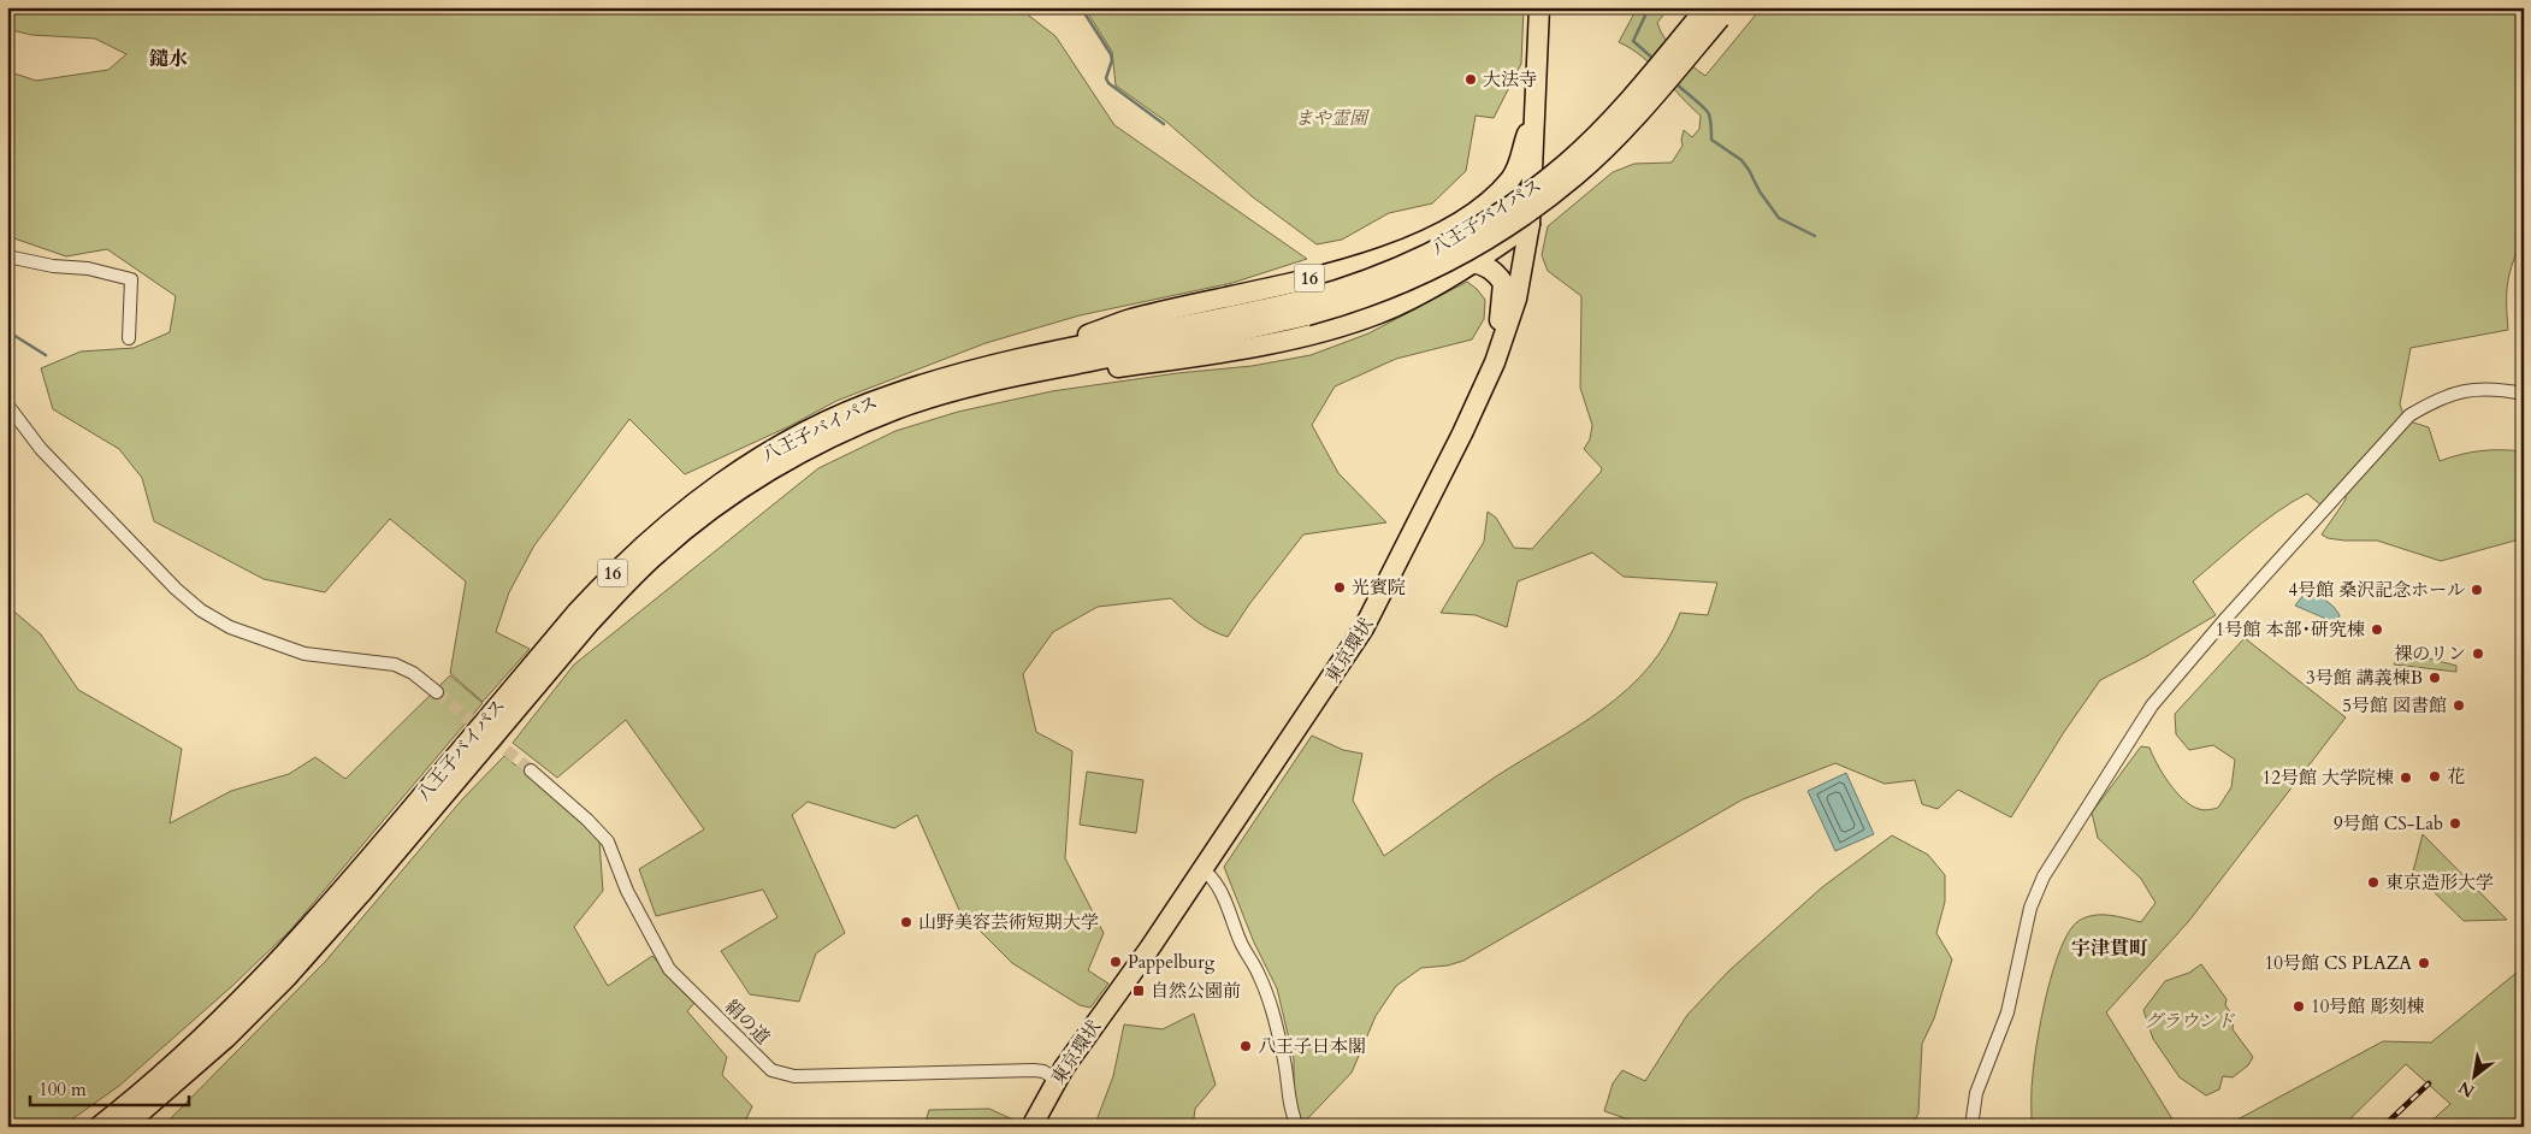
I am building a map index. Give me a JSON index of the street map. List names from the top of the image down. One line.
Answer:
{"streets":{"highway":["八王子バイパス","16","東京環状"],"street":["絹の道"]},"crossings":[["八王子バイパス","16"],["16","東京環状"],["東京環状","絹の道"]],"districts":["鑓水","宇津貫町"],"parks":["まや霊園","グラウンド"],"places":{"other":["大法寺","光賓院","4号館 桑沢記念ホール","1号館 本部･研究棟","裸のリン","3号館 講義棟B","5号館 図書館","花","12号館 大学院棟","9号館 CS-Lab","東京造形大学","山野美容芸術短期大学","Pappelburg","10号館 CS PLAZA","10号館 彫刻棟","八王子日本閣"],"transit":["自然公園前"]},"scale_bar":"100 m","north":"bottom left"}
